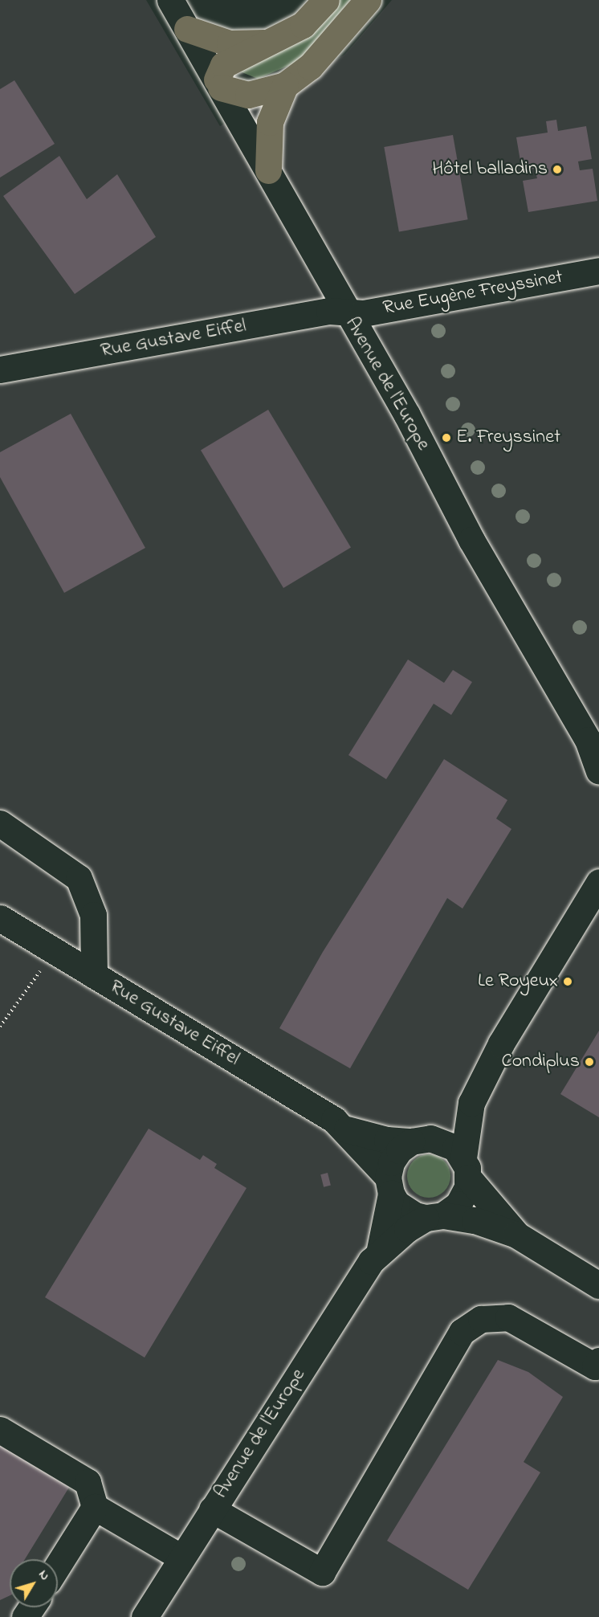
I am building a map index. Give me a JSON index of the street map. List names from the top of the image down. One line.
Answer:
{"streets":{"street":["Rue Eugène Freyssinet","Rue Gustave Eiffel","Avenue de l'Europe"]},"crossings":[["Rue Eugène Freyssinet","Rue Gustave Eiffel"],["Rue Eugène Freyssinet","Avenue de l'Europe"],["Rue Gustave Eiffel","Avenue de l'Europe"]],"places":["Hôtel balladins","E. Freyssinet","Le Royeux","Condiplus"],"north":"top right"}
